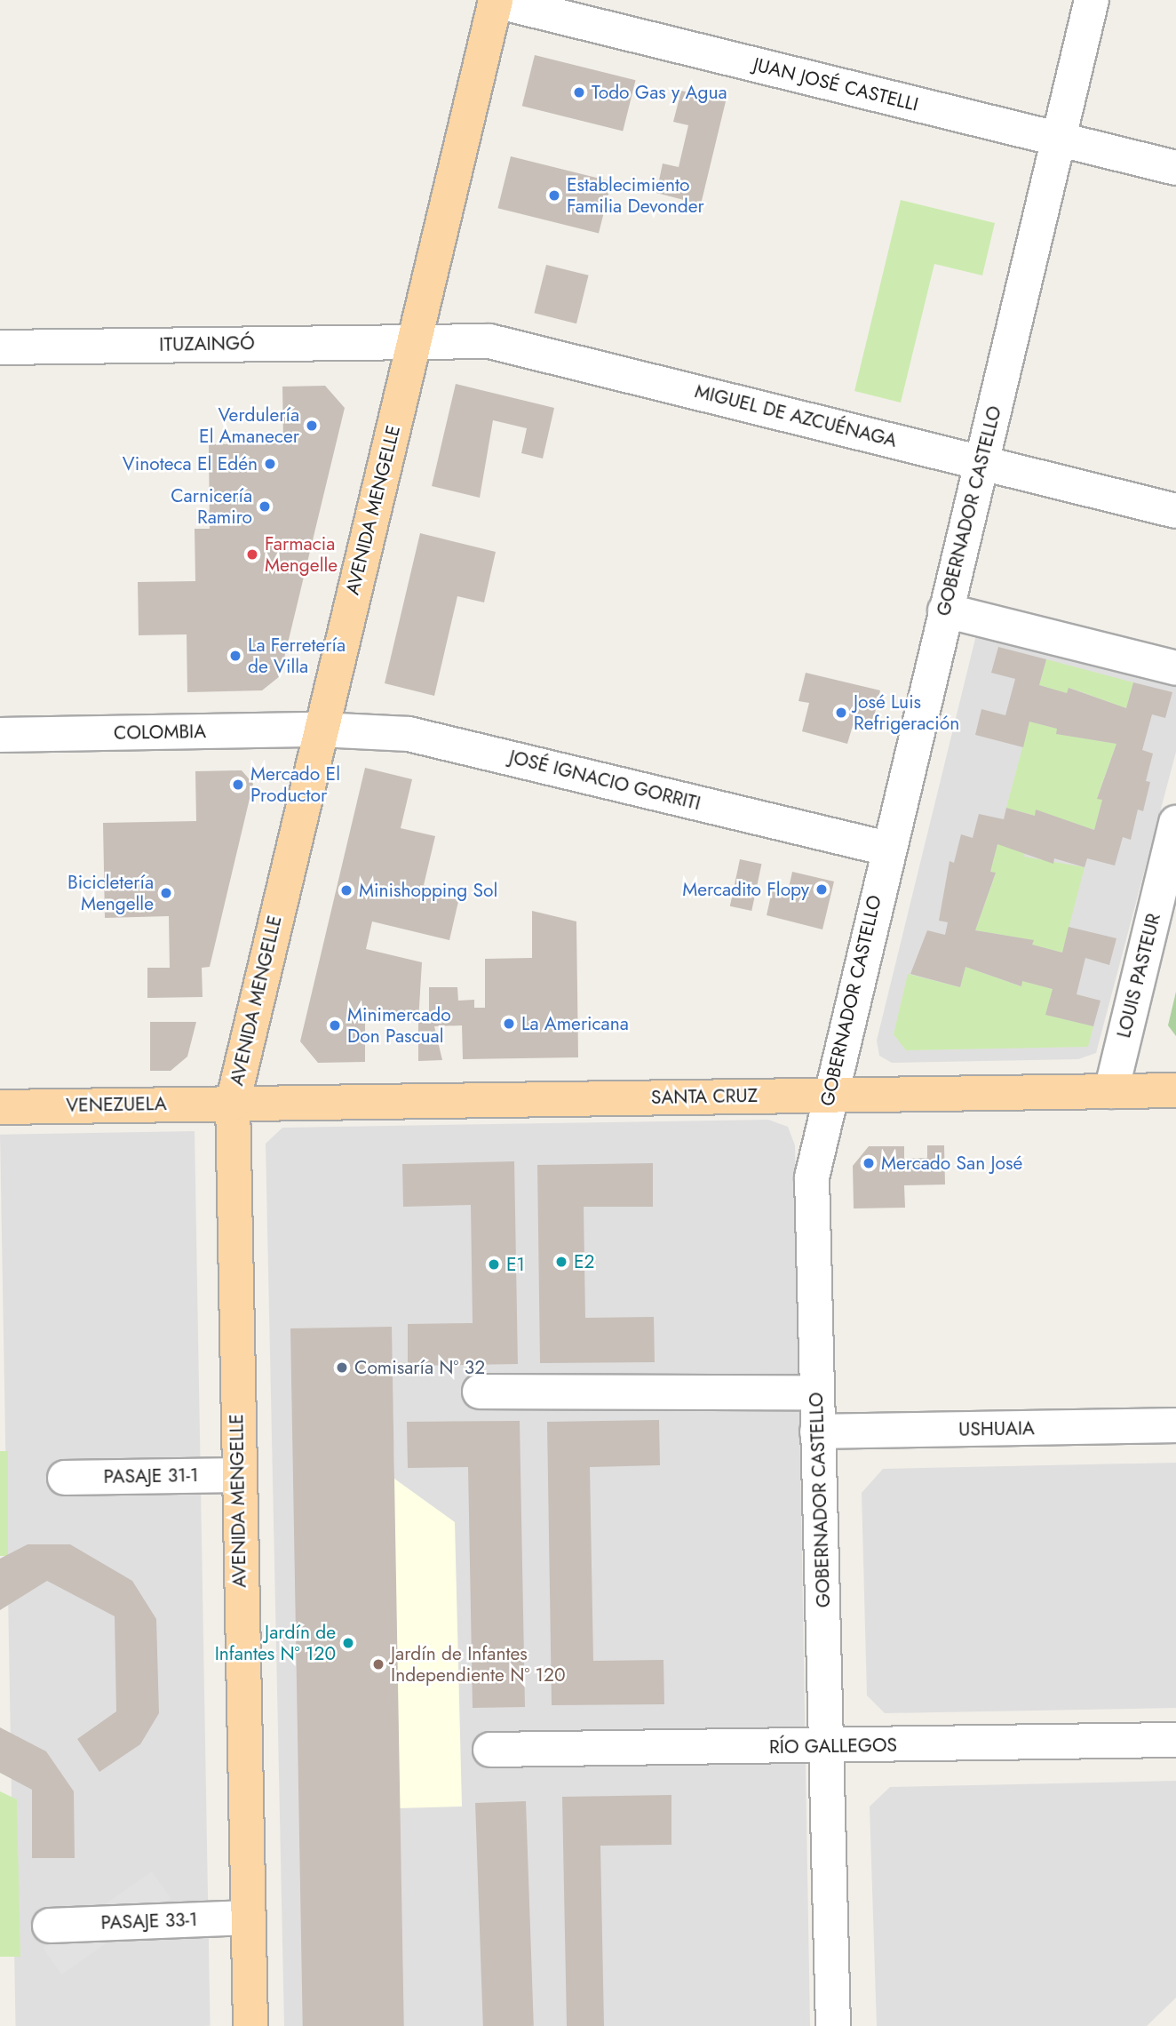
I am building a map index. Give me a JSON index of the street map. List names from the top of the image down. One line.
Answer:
{"streets":{"main road":["AVENIDA MENGELLE","SANTA CRUZ","VENEZUELA"],"street":["JUAN JOSÉ CASTELLI","ITUZAINGÓ","MIGUEL DE AZCUÉNAGA","GOBERNADOR CASTELLO","COLOMBIA","JOSÉ IGNACIO GORRITI","LOUIS PASTEUR","USHUAIA","PASAJE 31-1","RÍO GALLEGOS","PASAJE 33-1"]},"crossings":[["JUAN JOSÉ CASTELLI","AVENIDA MENGELLE"],["JUAN JOSÉ CASTELLI","GOBERNADOR CASTELLO"],["ITUZAINGÓ","MIGUEL DE AZCUÉNAGA"],["ITUZAINGÓ","AVENIDA MENGELLE"],["MIGUEL DE AZCUÉNAGA","AVENIDA MENGELLE"],["MIGUEL DE AZCUÉNAGA","GOBERNADOR CASTELLO"],["AVENIDA MENGELLE","COLOMBIA"],["AVENIDA MENGELLE","JOSÉ IGNACIO GORRITI"],["AVENIDA MENGELLE","SANTA CRUZ"],["AVENIDA MENGELLE","VENEZUELA"],["AVENIDA MENGELLE","PASAJE 31-1"],["AVENIDA MENGELLE","PASAJE 33-1"],["GOBERNADOR CASTELLO","JOSÉ IGNACIO GORRITI"],["GOBERNADOR CASTELLO","SANTA CRUZ"],["GOBERNADOR CASTELLO","USHUAIA"],["GOBERNADOR CASTELLO","RÍO GALLEGOS"],["COLOMBIA","JOSÉ IGNACIO GORRITI"],["LOUIS PASTEUR","SANTA CRUZ"],["SANTA CRUZ","VENEZUELA"]],"places":["Todo Gas y Agua","Establecimiento Familia Devonder","Verdulería El Amanecer","Vinoteca El Edén","Carnicería Ramiro","Farmacia Mengelle","La Ferretería de Villa","José Luis Refrigeración","Mercado El Productor","Mercadito Flopy","Minishopping Sol","Bicicletería Mengelle","La Americana","Minimercado Don Pascual","Mercado San José","E2","E1","Comisaría Nº 32","Jardín de Infantes N° 120","Jardín de Infantes Independiente N° 120"]}
